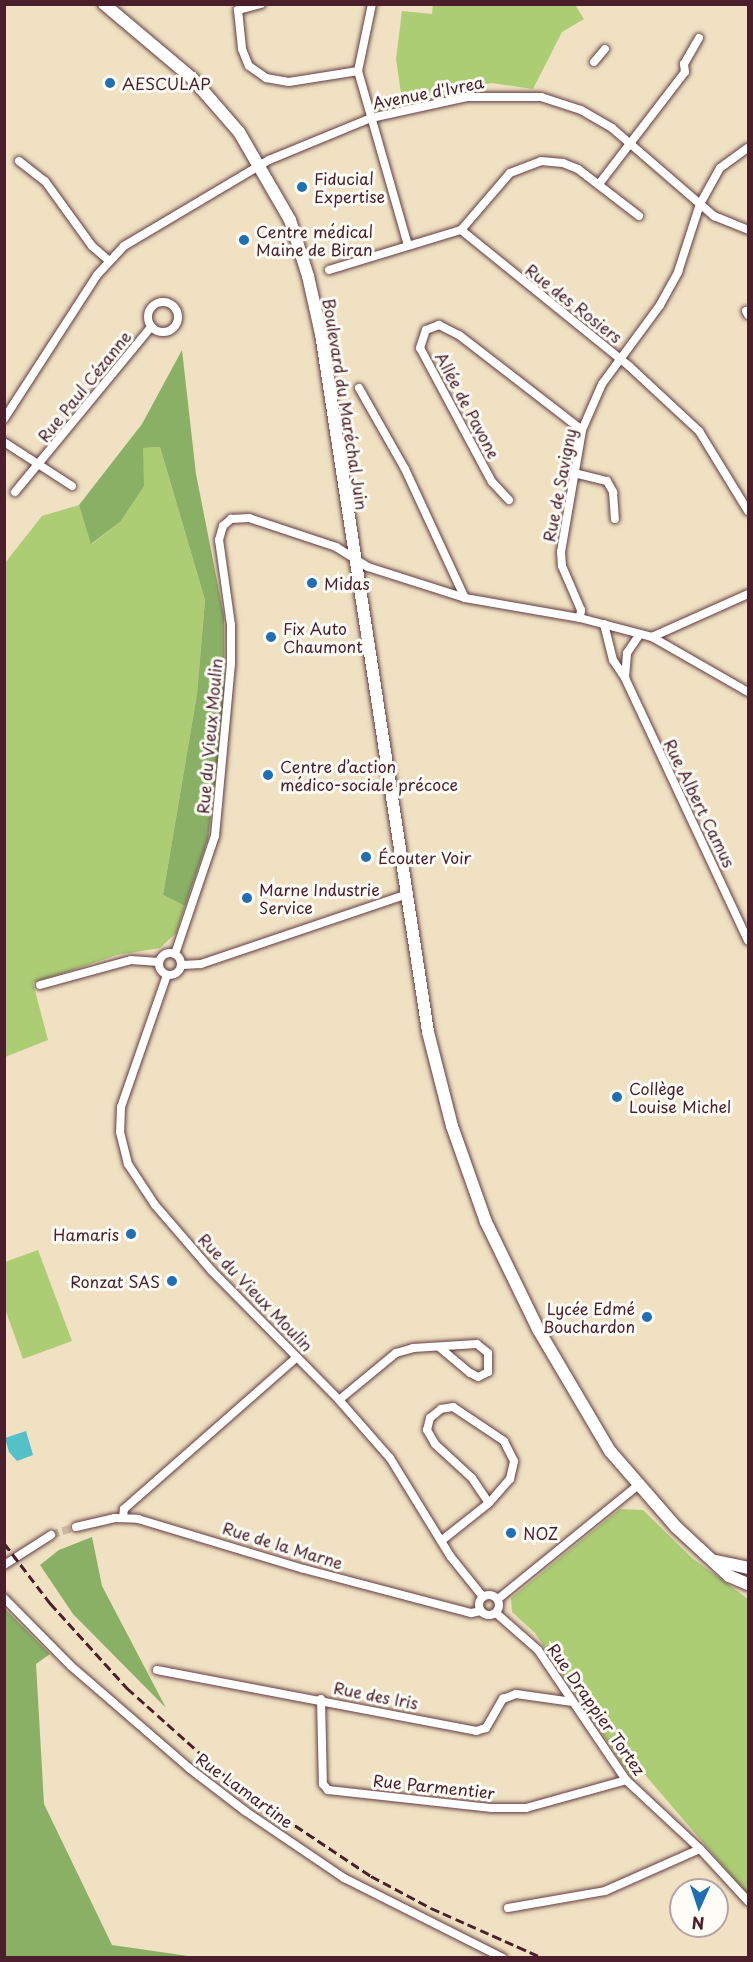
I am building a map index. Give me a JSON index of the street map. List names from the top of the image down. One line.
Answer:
{"streets":{"street":["Avenue d'Ivrea","Rue des Rosiers","Rue Paul Cézanne","Boulevard du Maréchal Juin","Allée de Pavone","Rue de Savigny","Rue du Vieux Moulin","Rue Albert Camus","Rue de la Marne","Rue des Iris","Rue Drappier Tortez","Rue Parmentier","Rue Lamartine"]},"crossings":[["Avenue d'Ivrea","Boulevard du Maréchal Juin"],["Avenue d'Ivrea","Rue de Savigny"],["Rue des Rosiers","Rue de Savigny"],["Boulevard du Maréchal Juin","Rue du Vieux Moulin"],["Allée de Pavone","Rue de Savigny"],["Rue de la Marne","Rue Drappier Tortez"],["Rue des Iris","Rue Drappier Tortez"],["Rue des Iris","Rue Parmentier"],["Rue Drappier Tortez","Rue Parmentier"]],"places":["AESCULAP","Fiducial Expertise","Centre médical Maine de Biran","Midas","Fix Auto Chaumont","Centre d’action médico-sociale précoce","Écouter Voir","Marne Industrie Service","Collège Louise Michel","Hamaris","Ronzat SAS","Lycée Edmé Bouchardon","NOZ"],"north":"bottom"}
